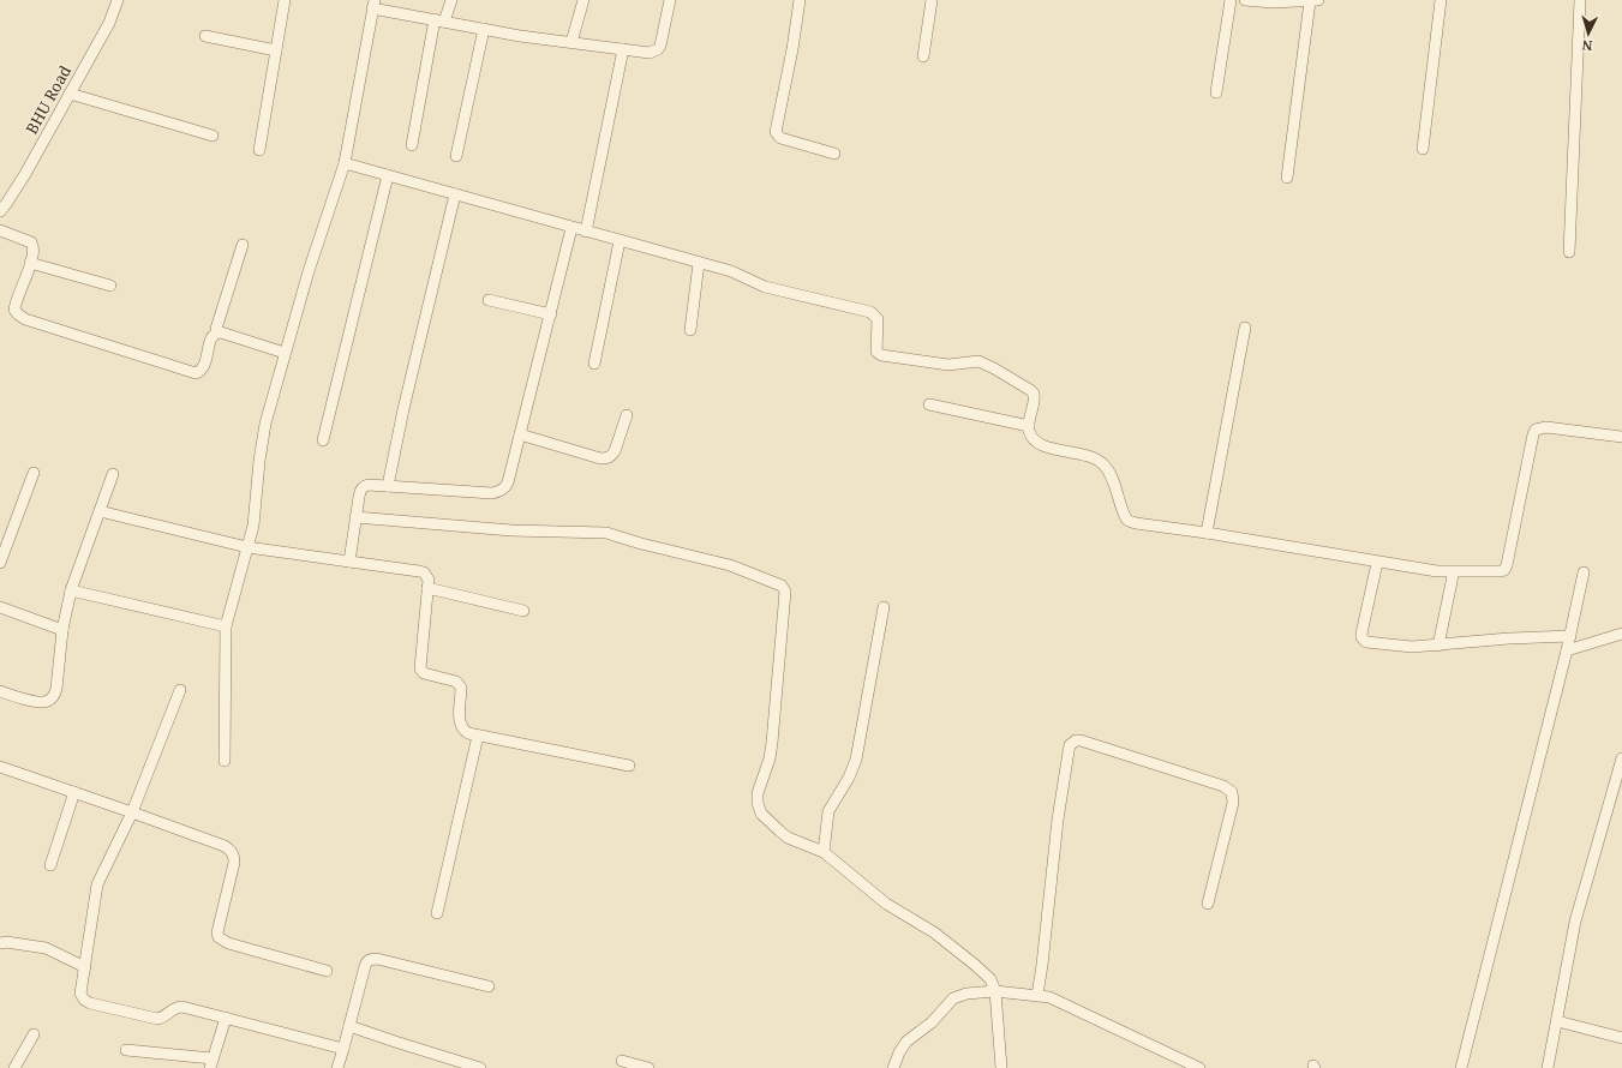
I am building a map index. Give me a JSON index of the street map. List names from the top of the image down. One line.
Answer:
{"streets":{"street":["BHU Road"]},"north":"bottom"}
